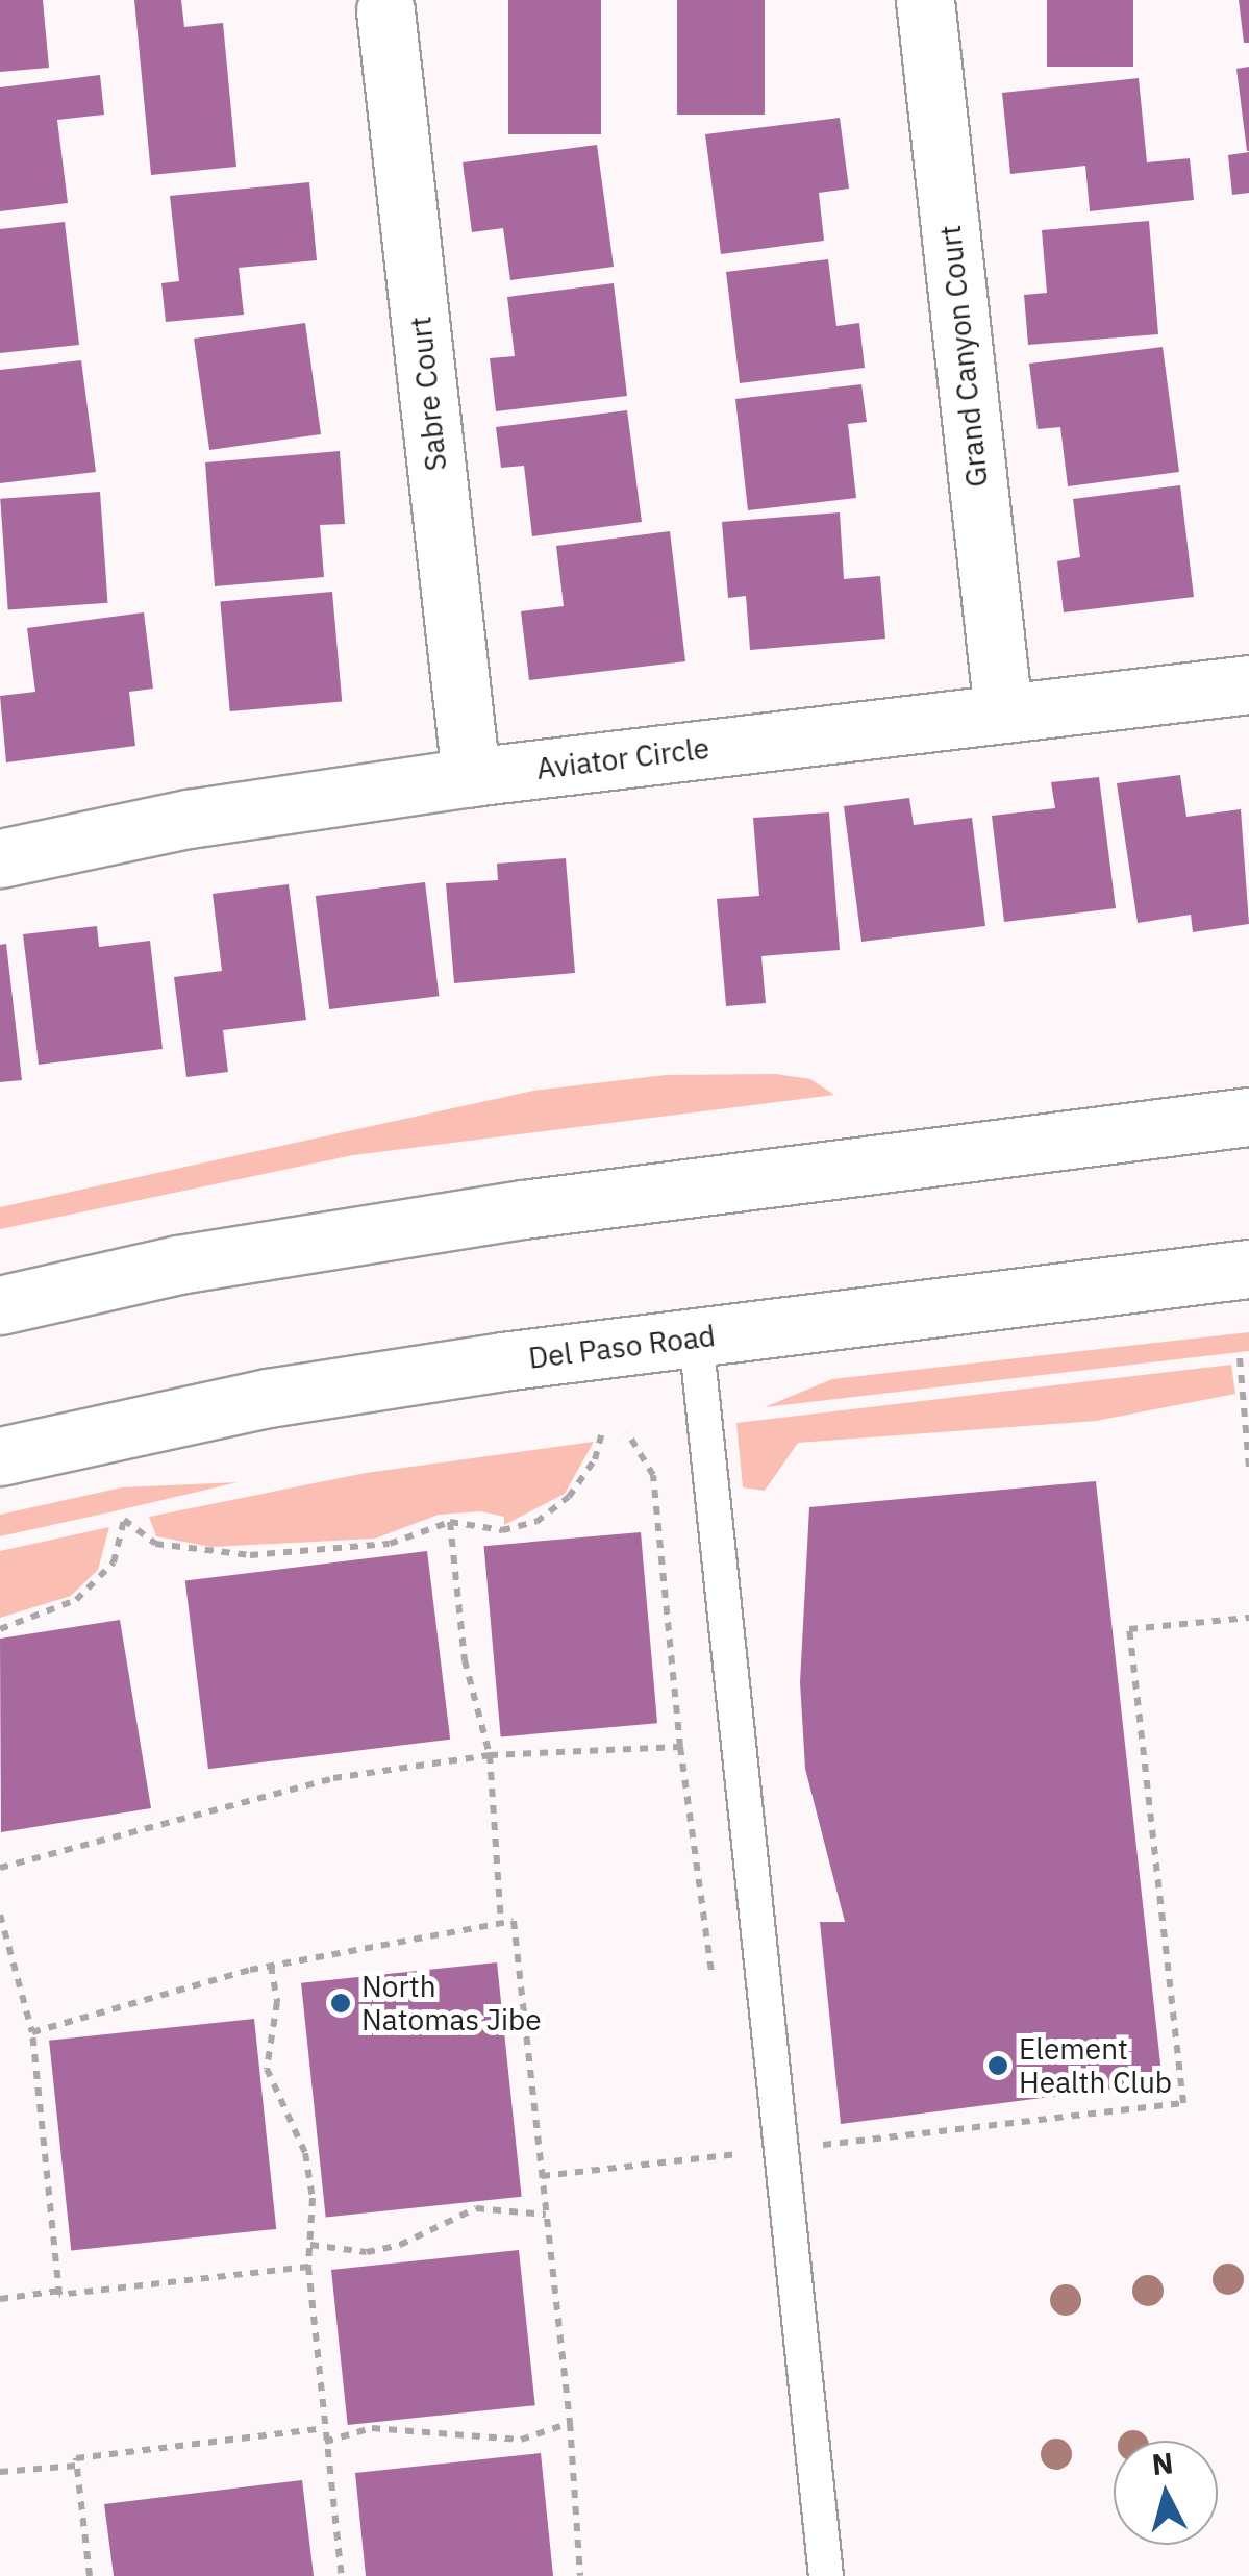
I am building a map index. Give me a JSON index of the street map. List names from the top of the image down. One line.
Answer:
{"streets":{"street":["Grand Canyon Court","Sabre Court","Aviator Circle","Del Paso Road"]},"crossings":[["Grand Canyon Court","Aviator Circle"],["Sabre Court","Aviator Circle"]],"places":["North Natomas Jibe","Element Health Club"],"north":"top"}
